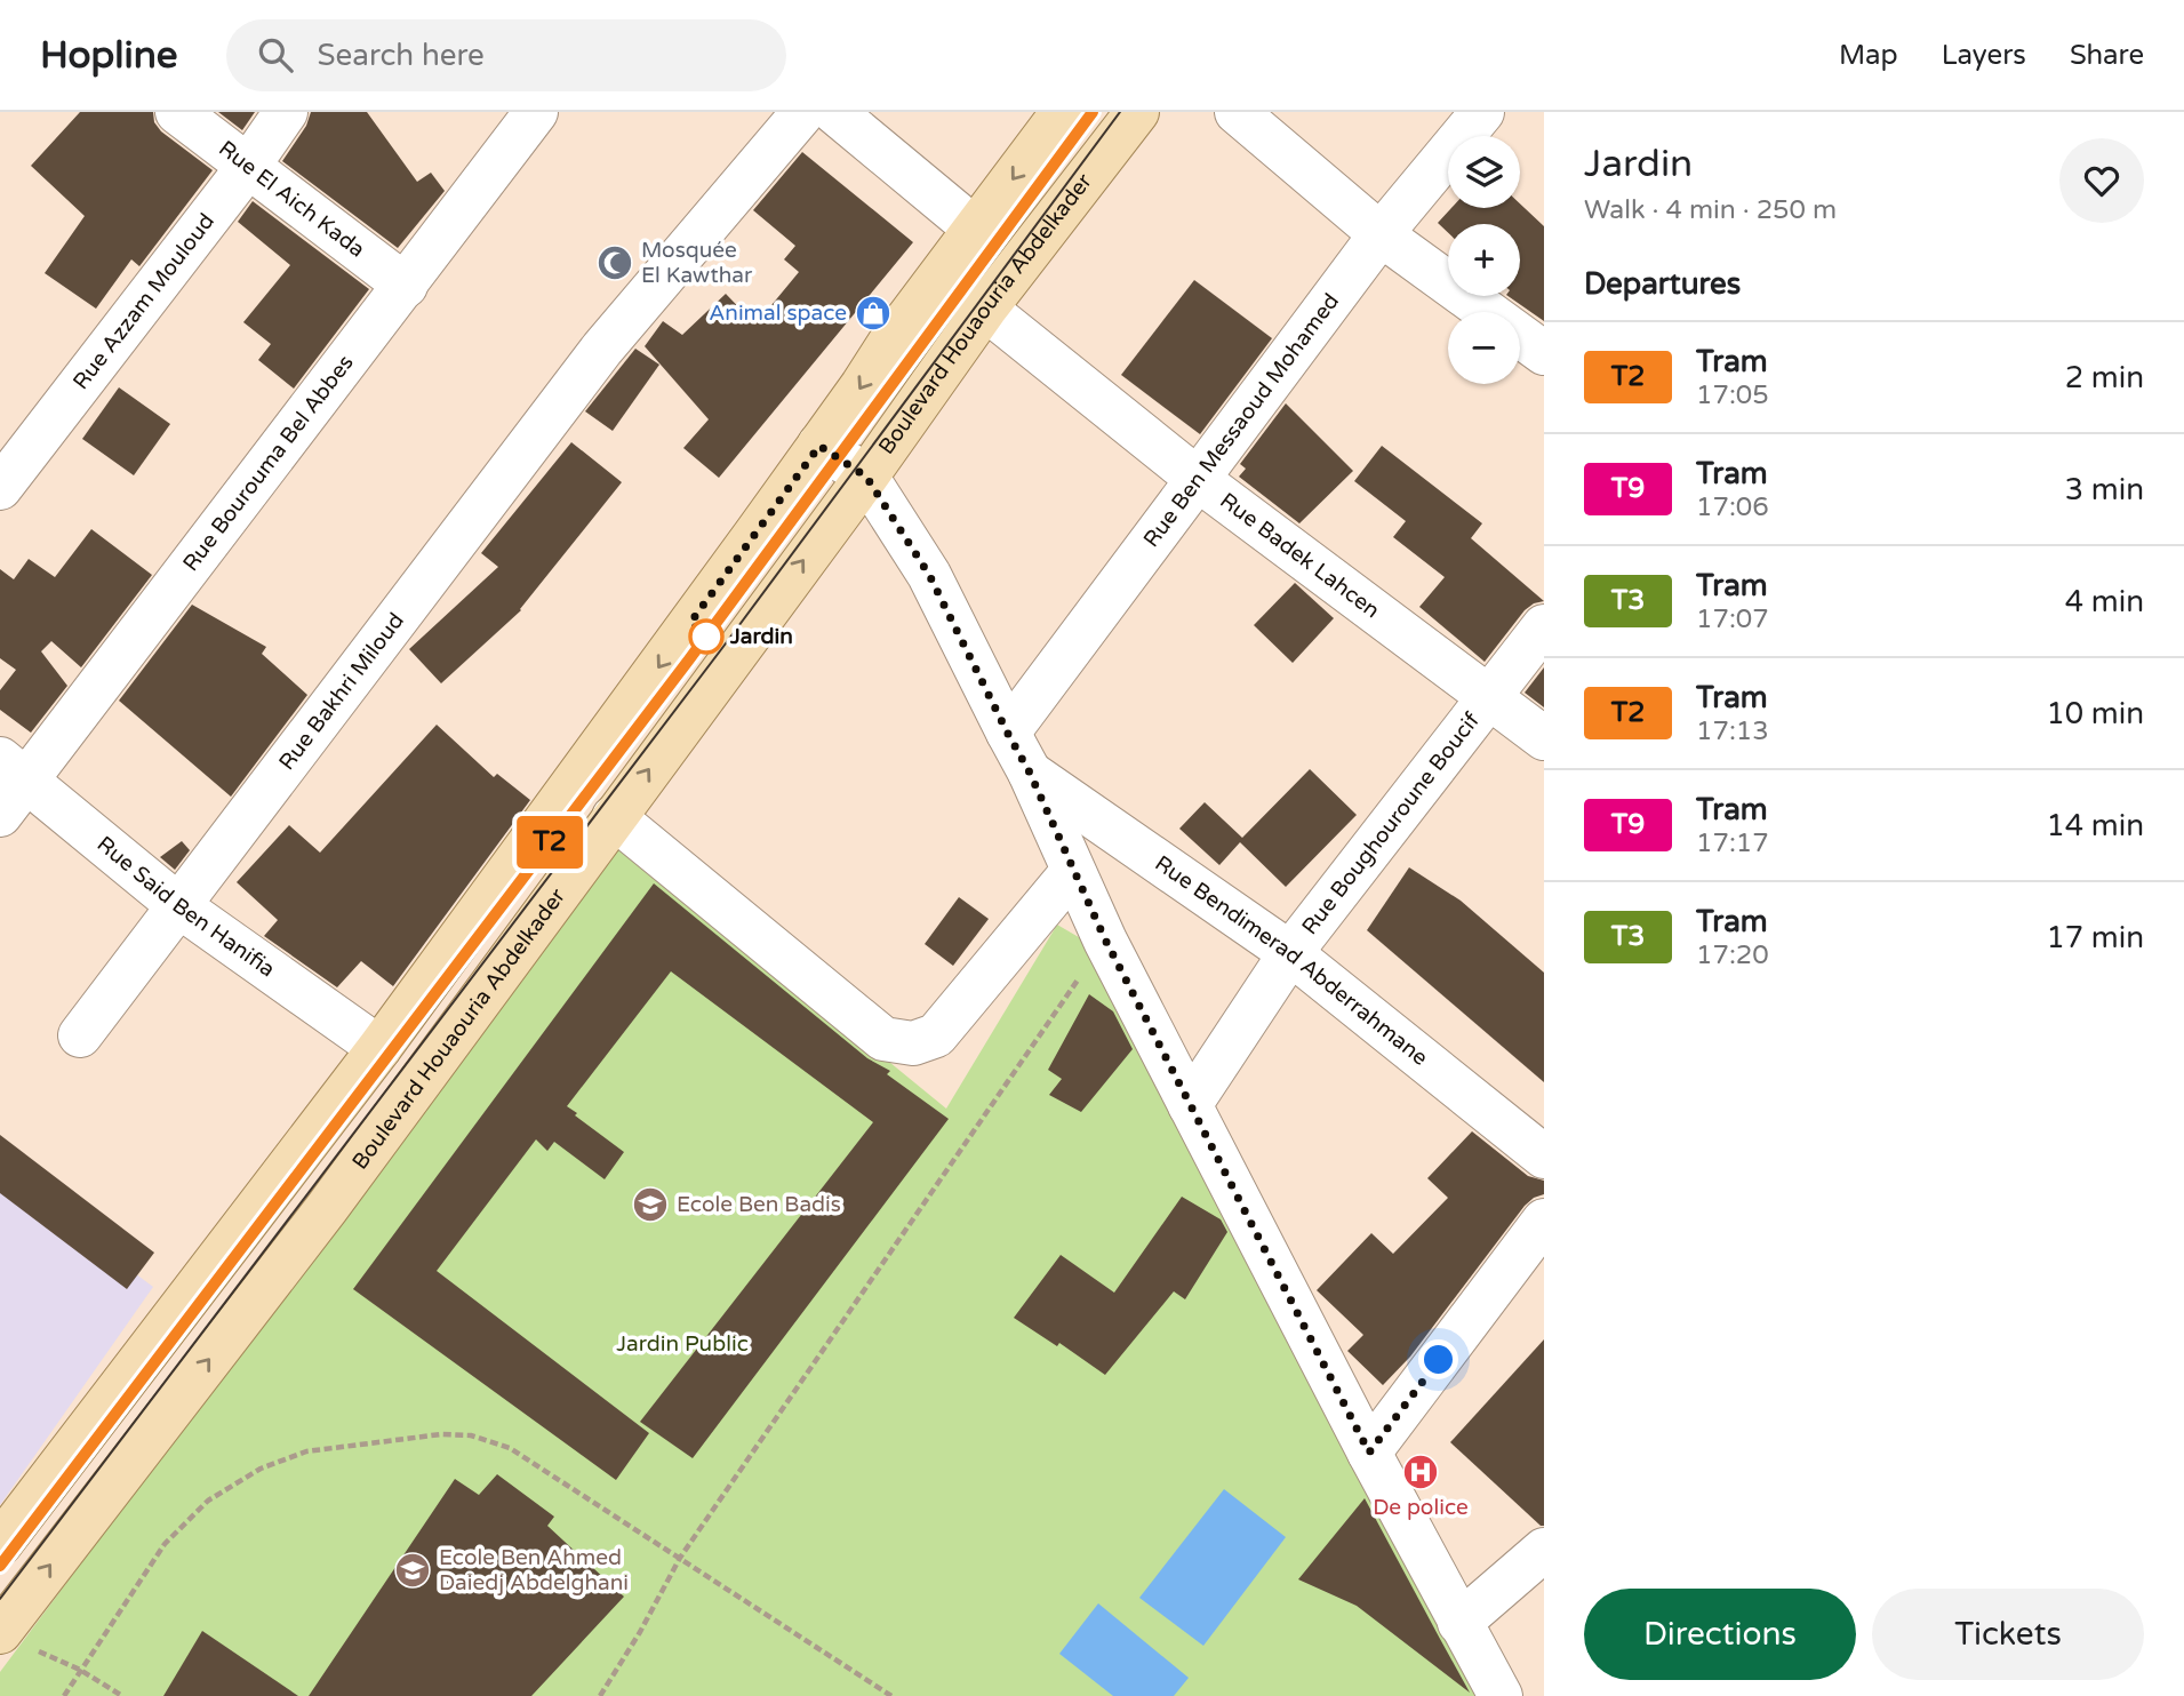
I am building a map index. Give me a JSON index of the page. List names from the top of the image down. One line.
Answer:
{"streets":{"main road":["Boulevard Houaouria Abdelkader"],"street":["Rue El Aich Kada","Rue Azzam Mouloud","Rue Ben Messaoud Mohamed","Rue Bourouma Bel Abbes","Rue Badek Lahcen","Rue Bakhri Miloud","Rue Boughouroune Boucif","Rue Said Ben Hanifia","Rue Bendimerad Abderrahmane"]},"crossings":[["Rue El Aich Kada","Rue Azzam Mouloud"],["Rue El Aich Kada","Rue Bourouma Bel Abbes"],["Boulevard Houaouria Abdelkader","Rue Badek Lahcen"],["Rue Ben Messaoud Mohamed","Rue Badek Lahcen"],["Rue Bourouma Bel Abbes","Rue Said Ben Hanifia"],["Rue Badek Lahcen","Rue Boughouroune Boucif"],["Rue Bakhri Miloud","Rue Said Ben Hanifia"],["Rue Boughouroune Boucif","Rue Bendimerad Abderrahmane"]],"parks":["Jardin Public"],"places":{"mosque":["Mosquée El Kawthar"],"shop":["Animal space"],"other":["Jardin"],"school or university":["Ecole Ben Badis","Ecole Ben Ahmed Daiedj Abdelghani"],"hospital":["De police"]},"lines":["tram line T2"],"page":{"header":"Hopline","search":"Search here","nav":["Map","Layers","Share"],"on_map":"T2","heading":[["Jardin","Walk · 4 min · 250 m"],"Departures"],"map_buttons":["+","−"],"list":[{"mark":"T2","name":"Tram","note":"17:05","value":"2 min"},{"mark":"T9","name":"Tram","note":"17:06","value":"3 min"},{"mark":"T3","name":"Tram","note":"17:07","value":"4 min"},{"mark":"T2","name":"Tram","note":"17:13","value":"10 min"},{"mark":"T9","name":"Tram","note":"17:17","value":"14 min"},{"mark":"T3","name":"Tram","note":"17:20","value":"17 min"}],"buttons":["Directions","Tickets"]}}
